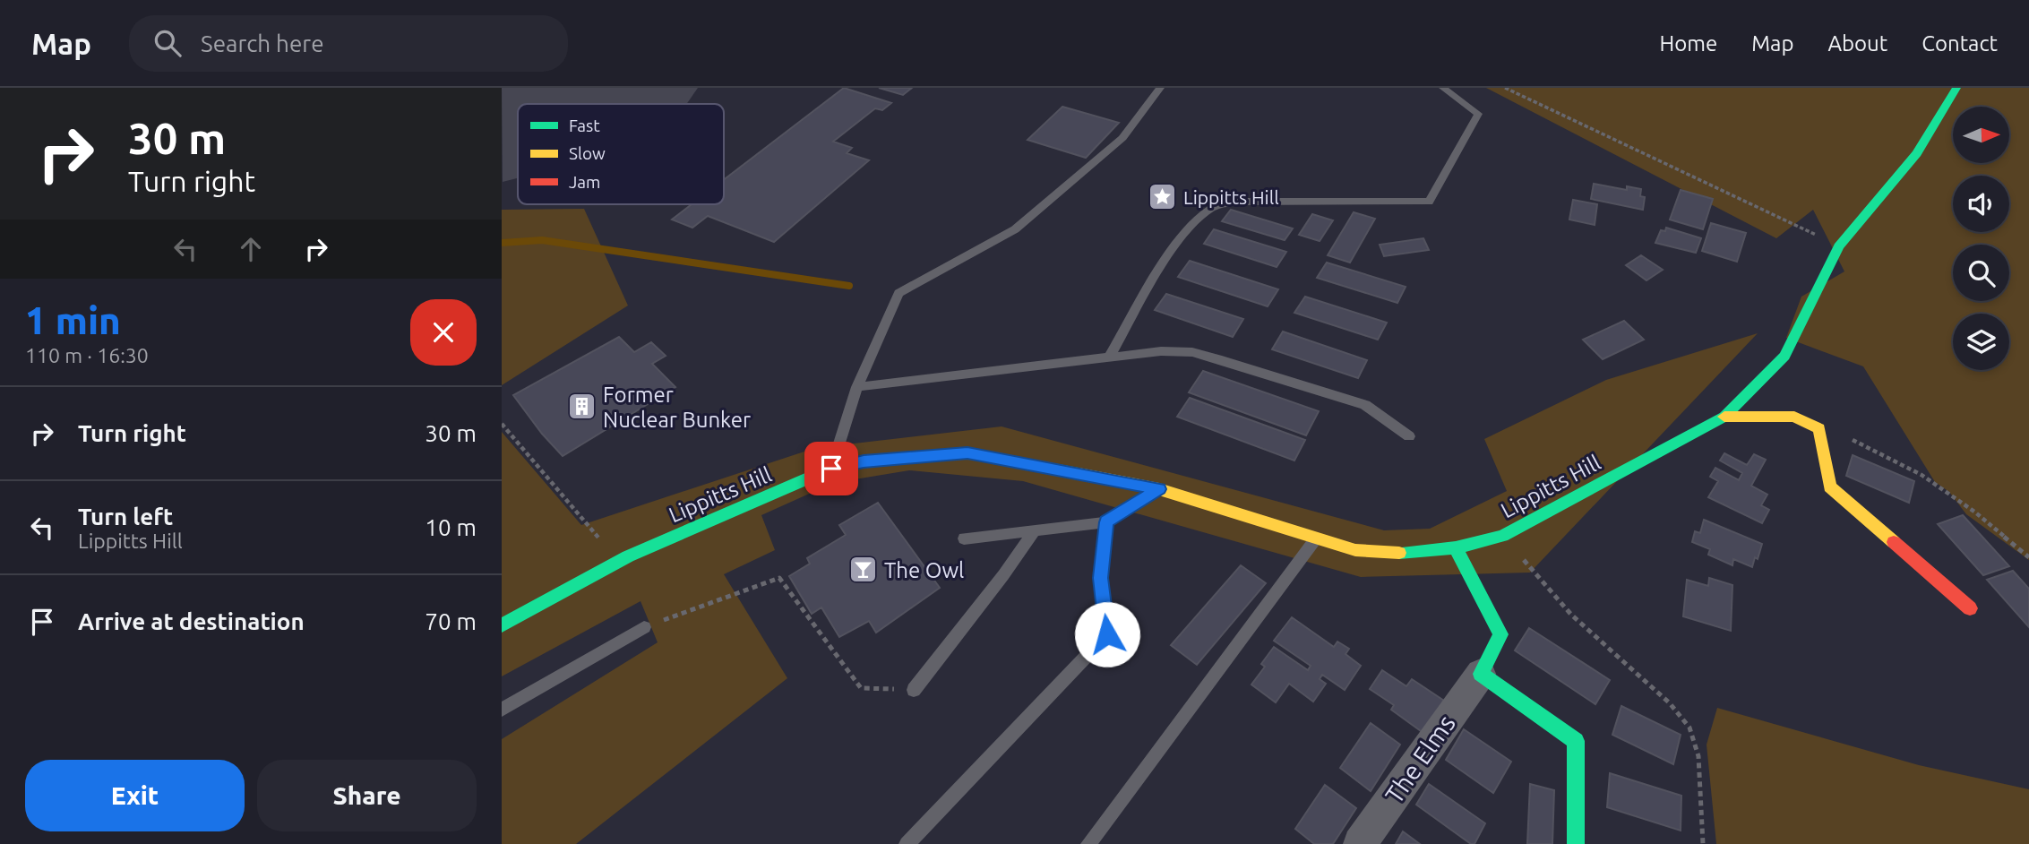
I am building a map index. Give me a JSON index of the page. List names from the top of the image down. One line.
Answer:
{"streets":{"street":["Lippitts Hill","The Elms"]},"crossings":[["Lippitts Hill","The Elms"]],"places":{"place":["Lippitts Hill"],"building":["Former Nuclear Bunker"],"bar":["The Owl"]},"legend":["Fast","Slow","Jam"],"north":"right","page":{"header":"Map","search":"Search here","nav":["Home","Map","About","Contact"],"turn":["30 m","Turn right"],"heading":["1 min","110 m · 16:30"],"list":[{"name":"Turn right","value":"30 m"},{"name":"Turn left","note":"Lippitts Hill","value":"10 m"},{"name":"Arrive at destination","value":"70 m"}],"buttons":["Exit","Share"]}}
